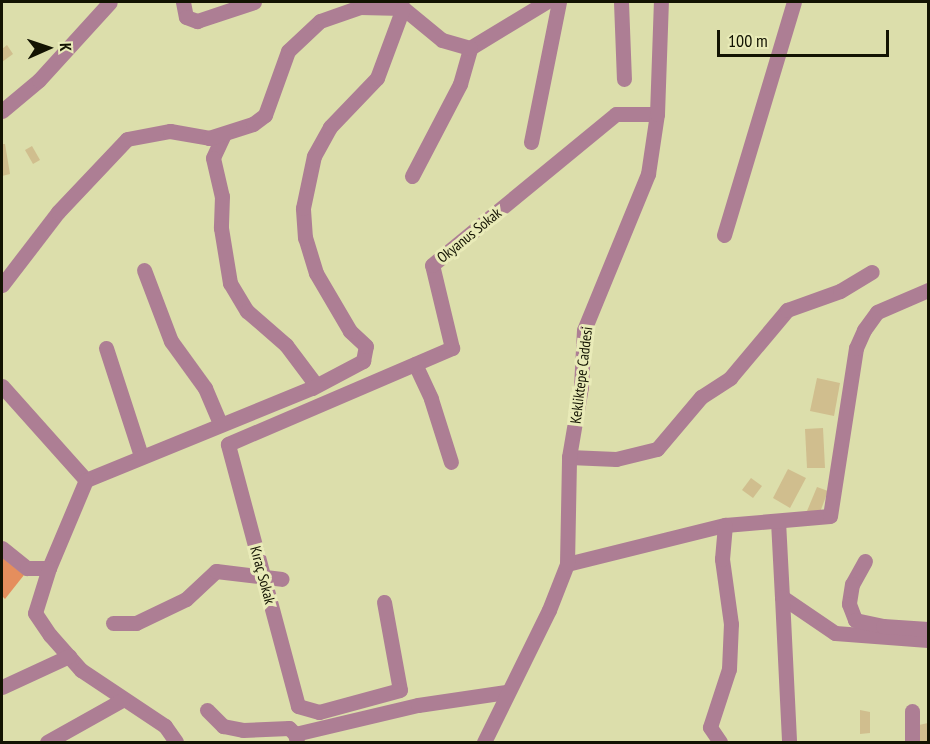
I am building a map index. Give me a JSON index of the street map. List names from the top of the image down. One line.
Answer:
{"streets":{"street":["Okyanus Sokak","Kekliktepe Caddesi","Kıraç Sokak"]},"crossings":[["Okyanus Sokak","Kekliktepe Caddesi"],["Okyanus Sokak","Kıraç Sokak"]],"scale_bar":"100 m","north":"right"}
